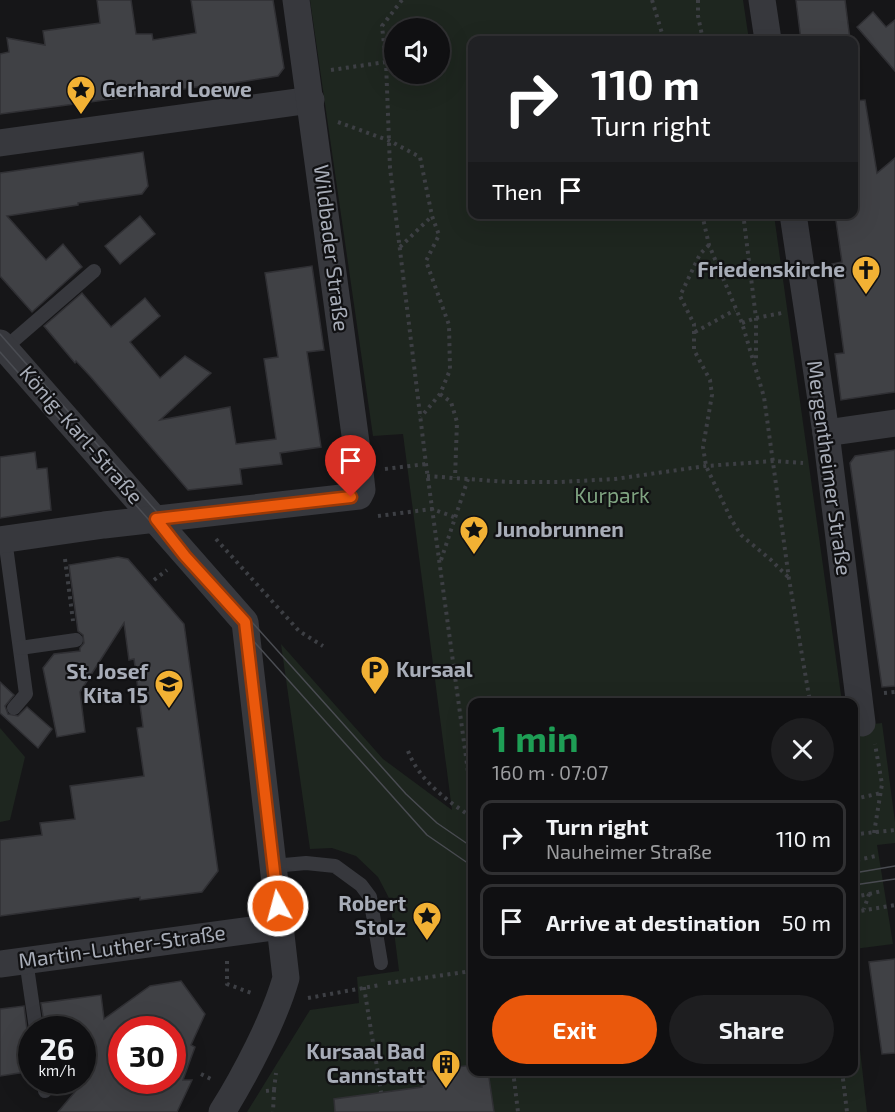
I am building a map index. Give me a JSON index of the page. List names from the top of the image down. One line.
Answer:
{"streets":{"street":["Wildbader Straße","König-Karl-Straße","Mergentheimer Straße","Martin-Luther-Straße"]},"crossings":[["König-Karl-Straße","Martin-Luther-Straße"]],"parks":["Kurpark"],"places":{"place":["Gerhard Loewe","Junobrunnen","Robert Stolz"],"church":["Friedenskirche"],"parking":["Kursaal"],"school or university":["St. Josef Kita 15"],"building":["Kursaal Bad Cannstatt"]},"page":{"turn":["110 m","Turn right"],"then":"Then","heading":["1 min","160 m · 07:07"],"list":[{"name":"Turn right","note":"Nauheimer Straße","value":"110 m"},{"name":"Arrive at destination","value":"50 m"}],"buttons":["Exit","Share"],"speed":"26 km/h","limit":"30"}}
